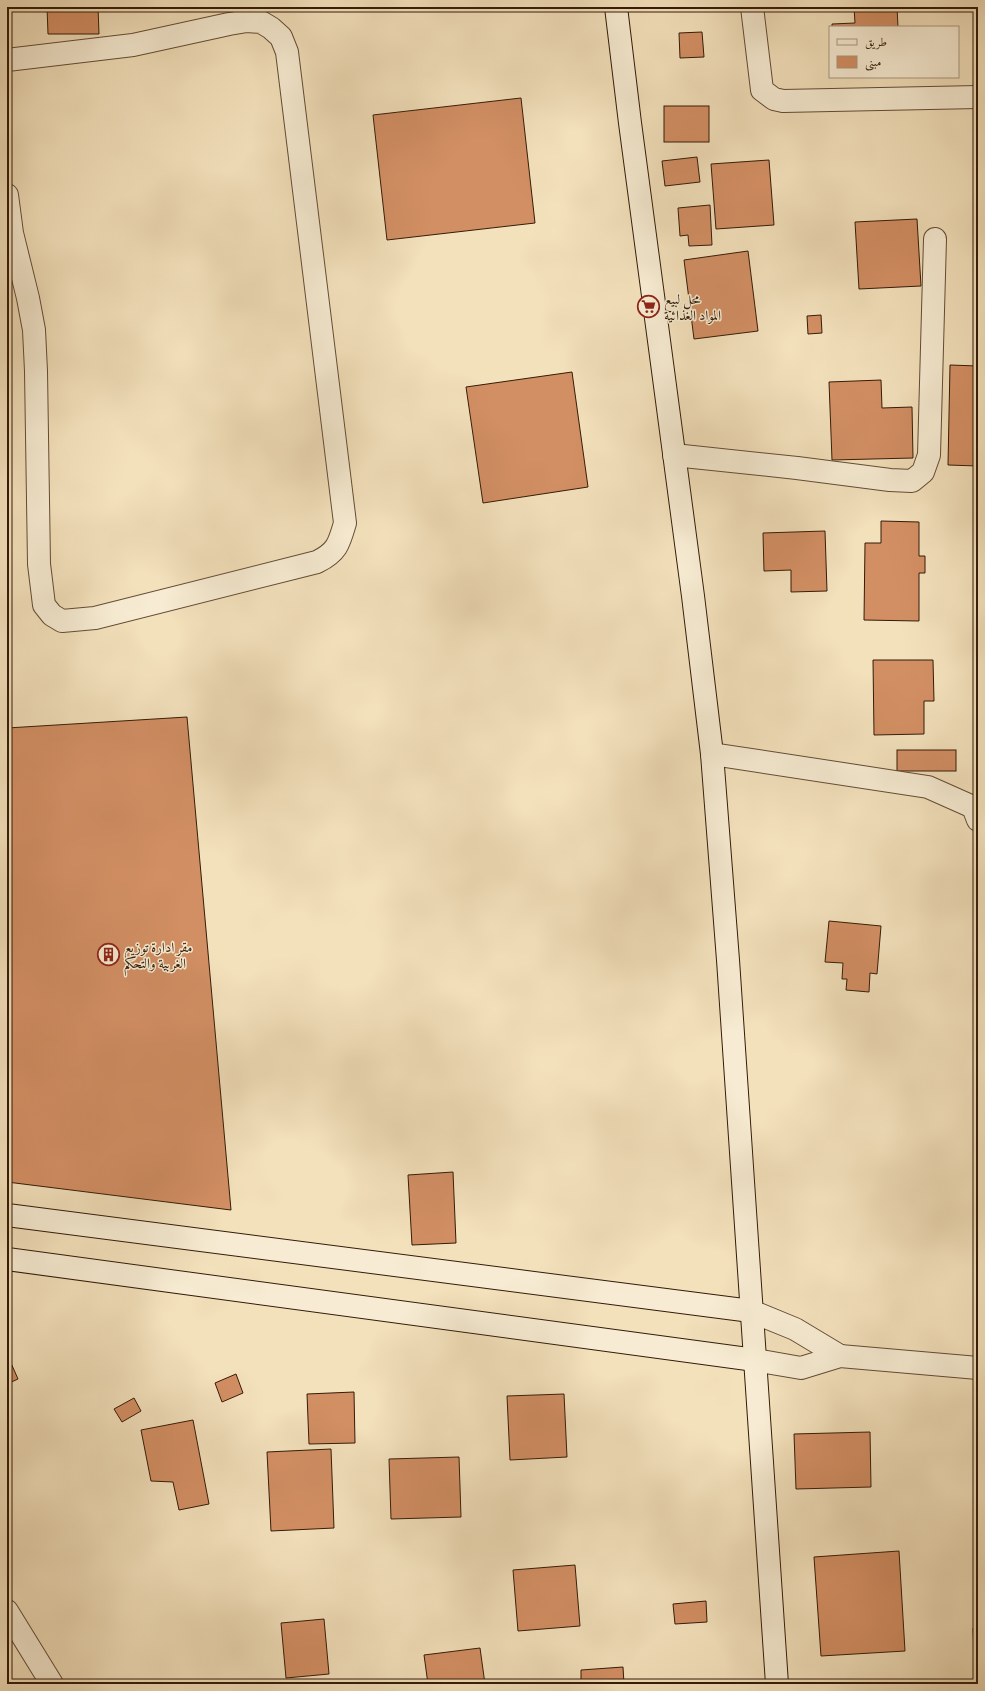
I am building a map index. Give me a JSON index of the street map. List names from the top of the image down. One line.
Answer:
{"places":{"supermarket":["محل لبيع المواد الغذائية"],"building":["مقر ادارة توزيع الغربية والتحكم"]},"legend":["طريق","مبنى"]}
